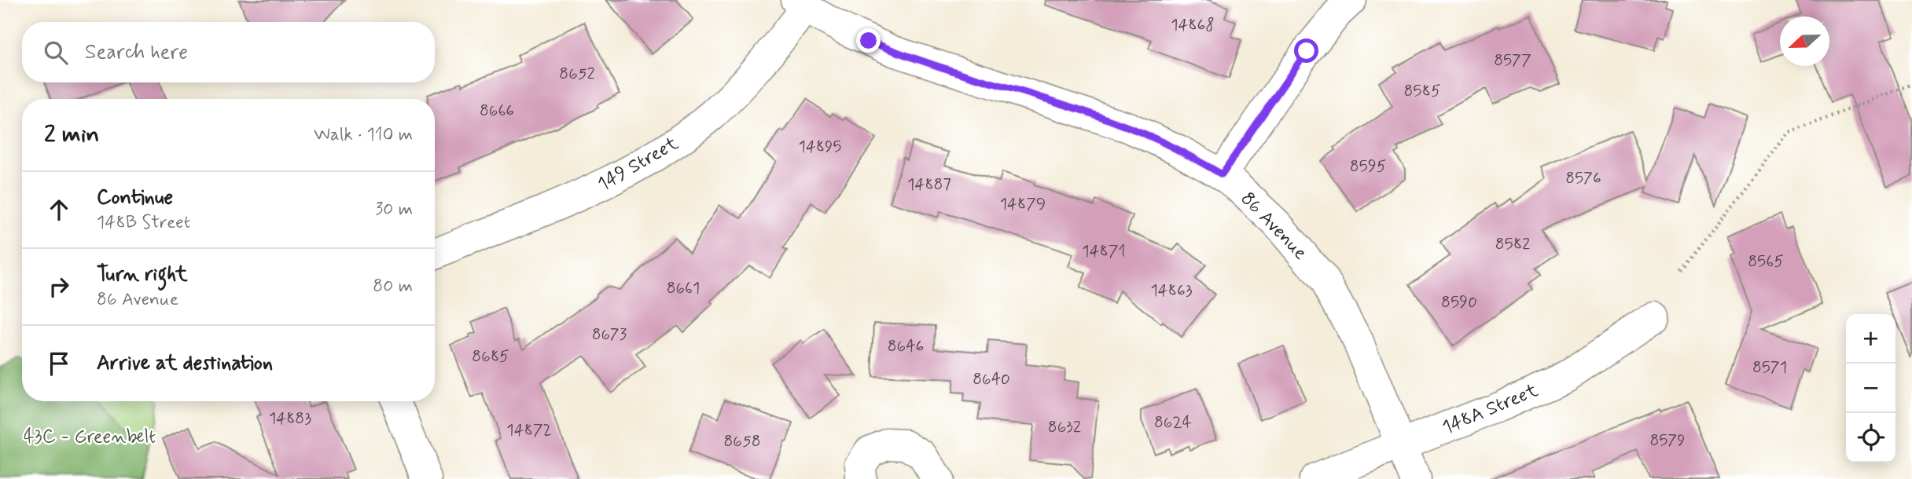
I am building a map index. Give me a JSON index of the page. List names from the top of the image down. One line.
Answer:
{"streets":{"street":["149 Street","86 Avenue","148A Street"]},"crossings":[["149 Street","86 Avenue"],["86 Avenue","148A Street"]],"parks":["43C - Greenbelt"],"house_numbers":["14868","8577","8652","8585","8666","14895","8595","8576","14887","14879","8582","14871","8565","8661","14863","8590","8673","8646","8685","8571","8640","14883","8624","8632","14872","8579","8658"],"north":"left","page":{"search":"Search here","heading":["2 min","Walk · 110 m"],"list":[["Continue","148B Street","30 m"],["Turn right","86 Avenue","80 m"],"Arrive at destination"],"map_buttons":["+","−"]}}
